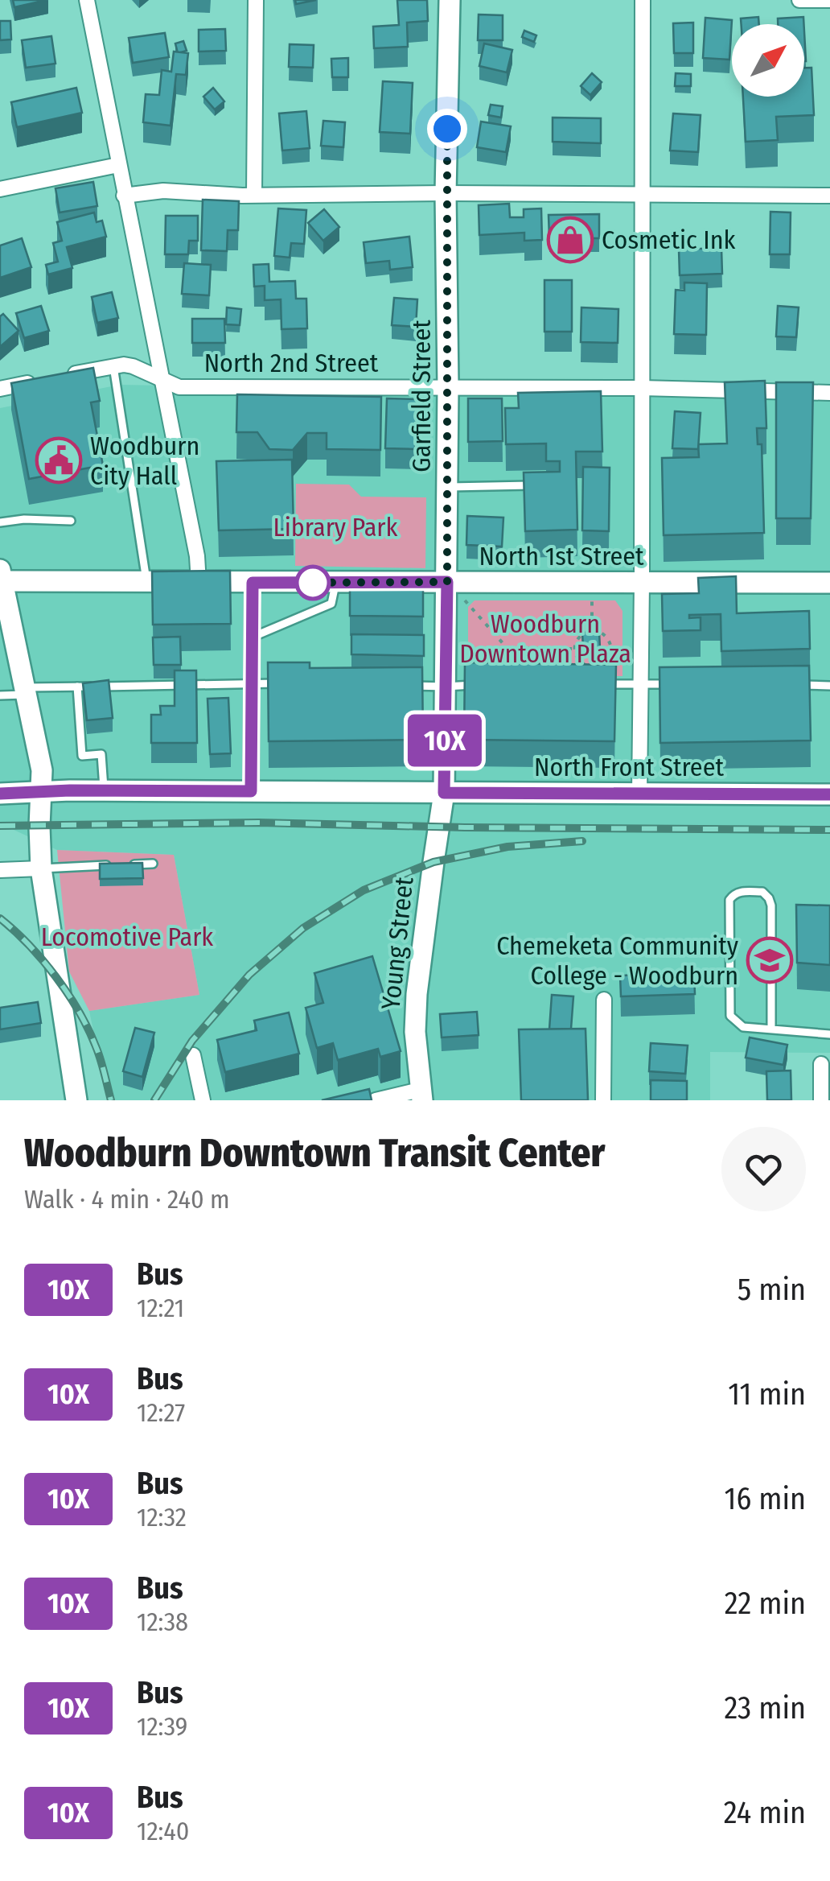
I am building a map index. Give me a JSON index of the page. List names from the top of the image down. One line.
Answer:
{"streets":{"street":["North 2nd Street","Garfield Street","North 1st Street","North Front Street","Young Street"]},"crossings":[["North 2nd Street","Garfield Street"],["Garfield Street","North 1st Street"],["Garfield Street","North Front Street"],["Garfield Street","Young Street"],["North Front Street","Young Street"]],"parks":["Library Park","Woodburn Downtown Plaza","Locomotive Park"],"places":{"shop":["Cosmetic Ink"],"public building":["Woodburn City Hall"],"school or university":["Chemeketa Community College - Woodburn"]},"lines":["bus line 10X"],"north":"top right","page":{"on_map":"10X","heading":["Woodburn Downtown Transit Center","Walk · 4 min · 240 m"],"list":[{"mark":"10X","name":"Bus","note":"12:21","value":"5 min"},{"mark":"10X","name":"Bus","note":"12:27","value":"11 min"},{"mark":"10X","name":"Bus","note":"12:32","value":"16 min"},{"mark":"10X","name":"Bus","note":"12:38","value":"22 min"},{"mark":"10X","name":"Bus","note":"12:39","value":"23 min"},{"mark":"10X","name":"Bus","note":"12:40","value":"24 min"}]}}
